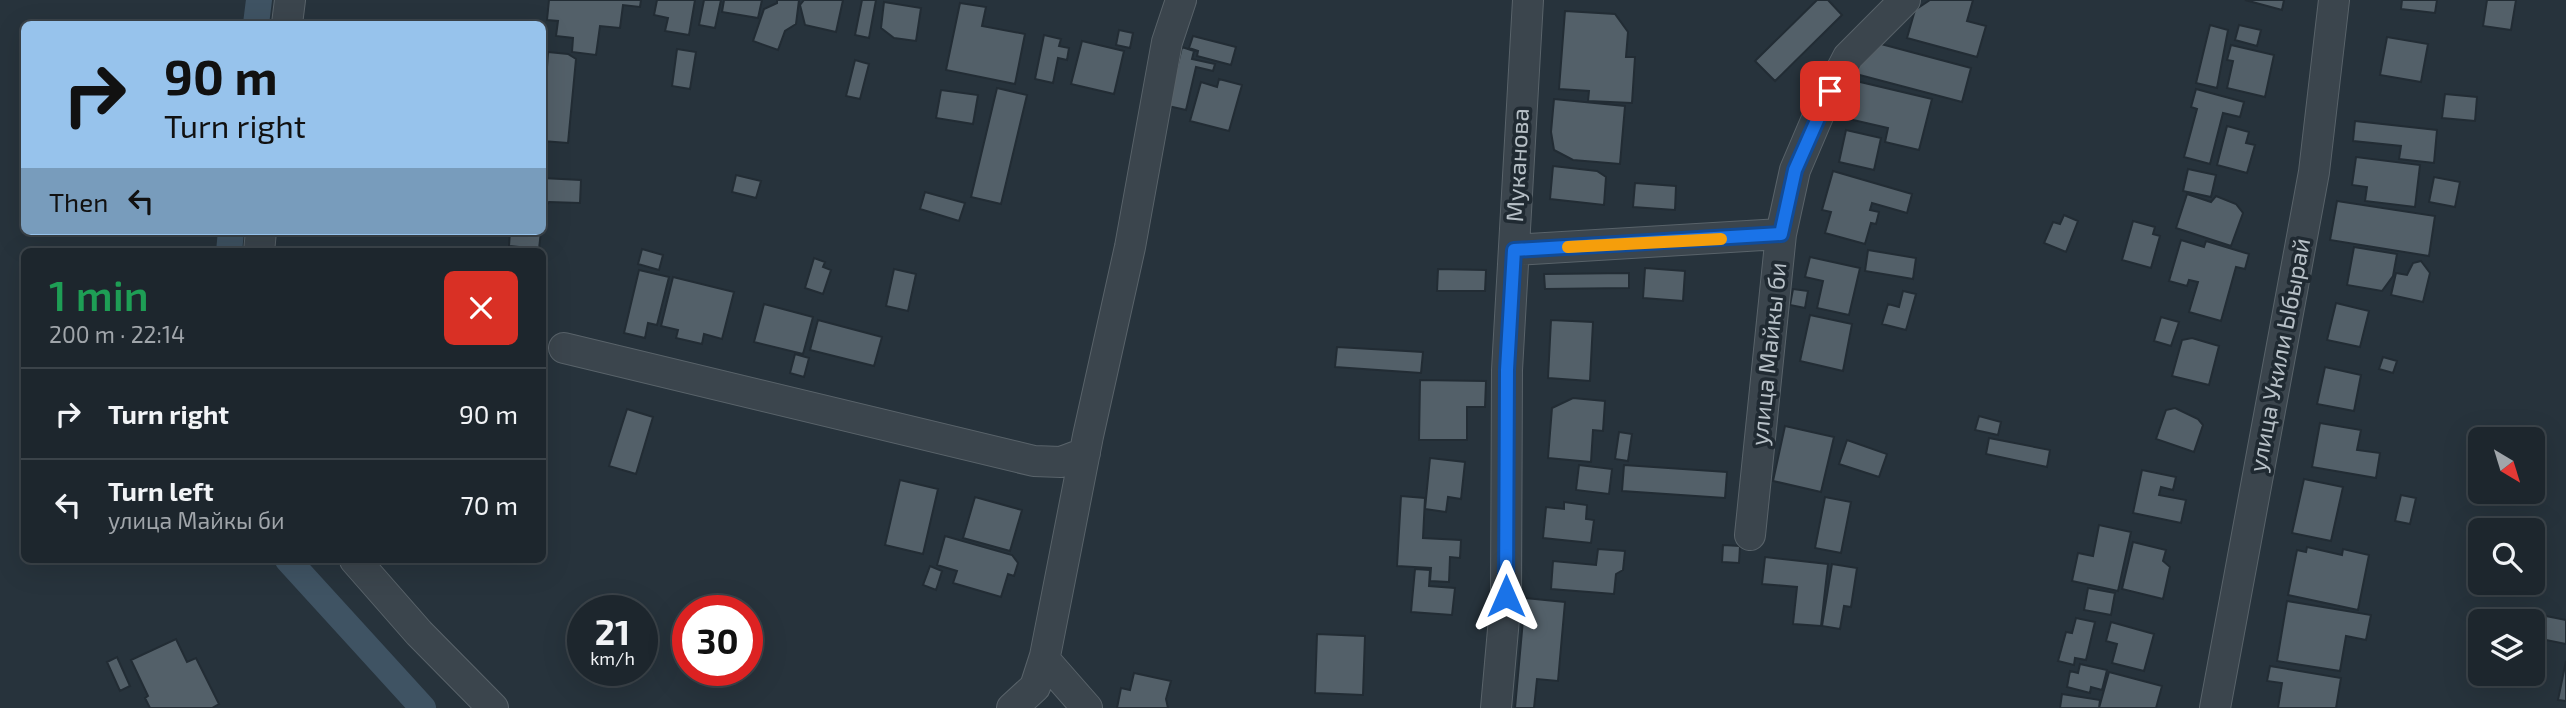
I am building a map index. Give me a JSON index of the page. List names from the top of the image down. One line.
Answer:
{"streets":{"street":["Муканова","улица Майкы би","улица Укили Ыбырай"]},"north":"bottom right","page":{"turn":["90 m","Turn right"],"then":"Then","heading":["1 min","200 m · 22:14"],"list":[{"name":"Turn right","value":"90 m"},{"name":"Turn left","note":"улица Майкы би","value":"70 m"}],"speed":"21 km/h","limit":"30"}}
